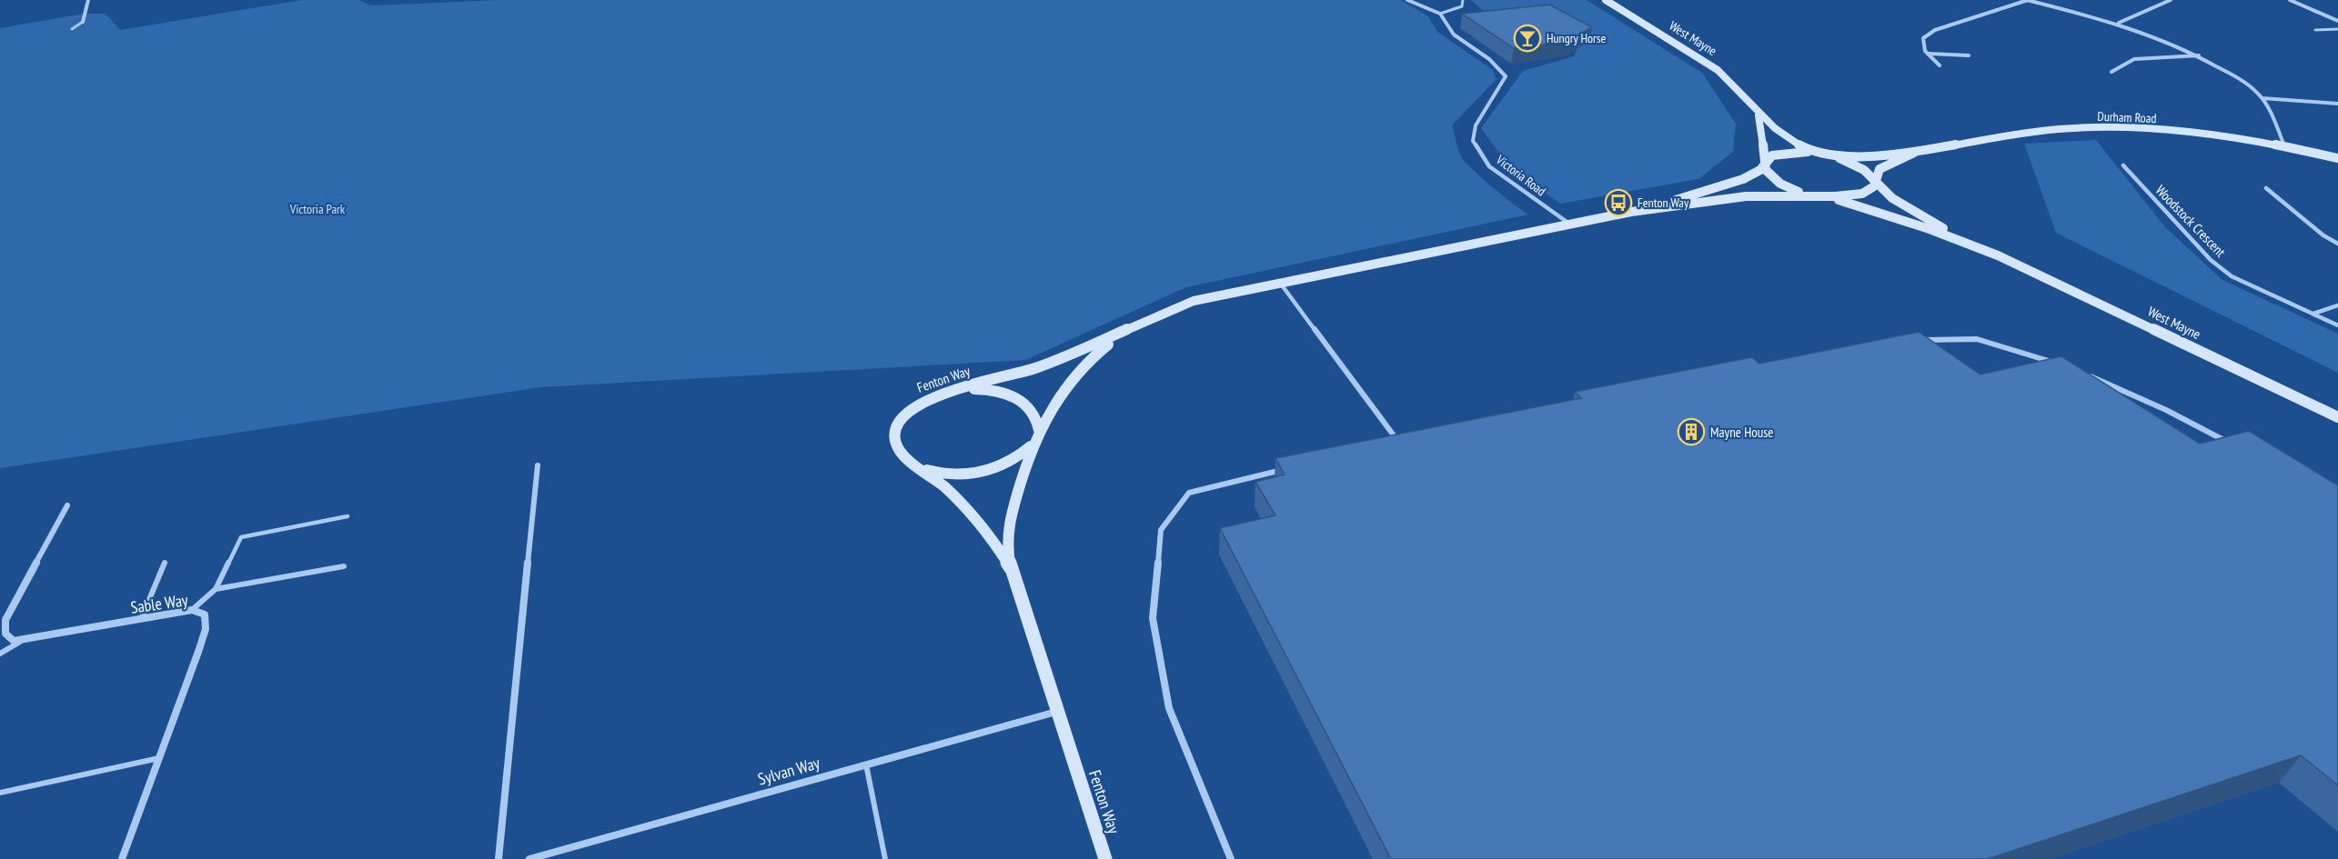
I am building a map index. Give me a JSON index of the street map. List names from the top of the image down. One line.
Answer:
{"streets":{"street":["West Mayne","Durham Road","Victoria Road","Woodstock Crescent","Fenton Way","Sable Way","Sylvan Way"]},"crossings":[["West Mayne","Durham Road"],["West Mayne","Fenton Way"],["Victoria Road","Fenton Way"],["Fenton Way","Sylvan Way"]],"parks":["Victoria Park"],"places":{"bar":["Hungry Horse"],"bus stop":["Fenton Way"],"building":["Mayne House"]}}
